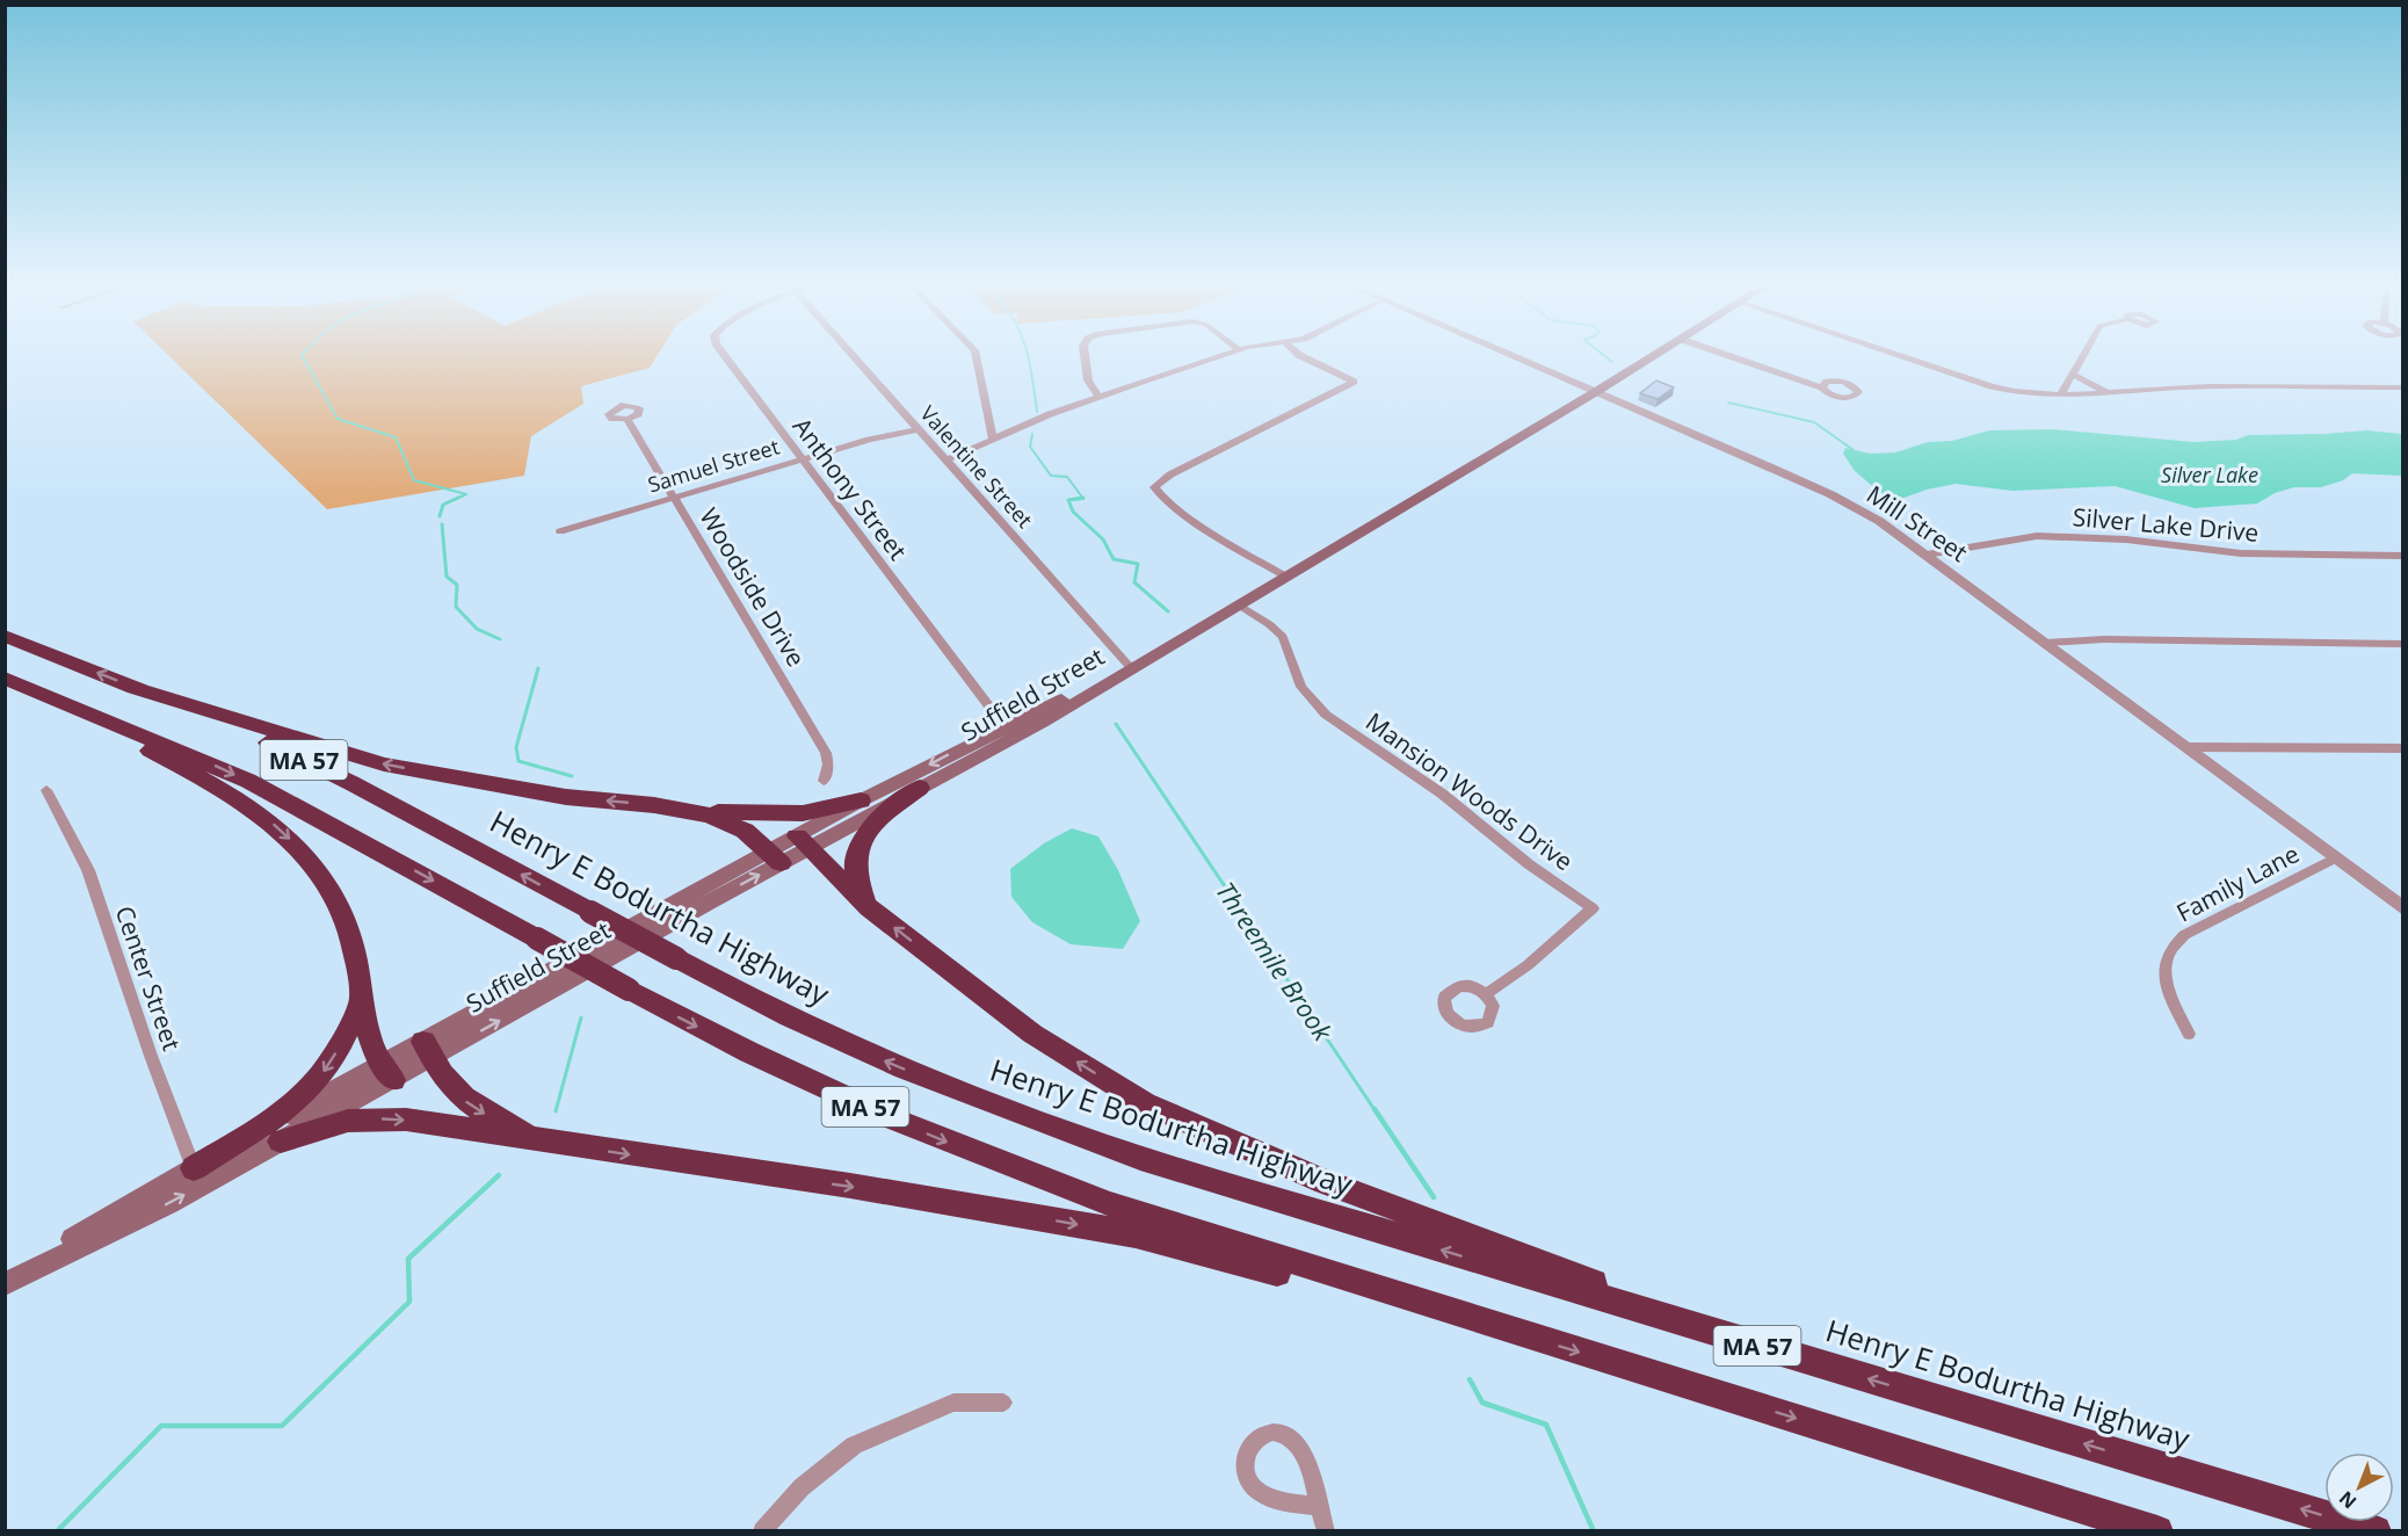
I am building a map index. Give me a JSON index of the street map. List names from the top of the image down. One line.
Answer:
{"streets":{"highway":["MA 57","Henry E Bodurtha Highway"],"main road":["Suffield Street"],"street":["Samuel Street","Valentine Street","Anthony Street","Mill Street","Silver Lake Drive","Woodside Drive","Mansion Woods Drive","Family Lane","Center Street"]},"crossings":[["Samuel Street","Valentine Street"],["Samuel Street","Anthony Street"],["Samuel Street","Woodside Drive"],["Valentine Street","Suffield Street"],["Anthony Street","Suffield Street"],["Mill Street","Silver Lake Drive"],["Mill Street","Suffield Street"],["Mill Street","Family Lane"],["Suffield Street","Mansion Woods Drive"],["Suffield Street","Center Street"]],"water":["Silver Lake","Threemile Brook"],"north":"bottom left"}
